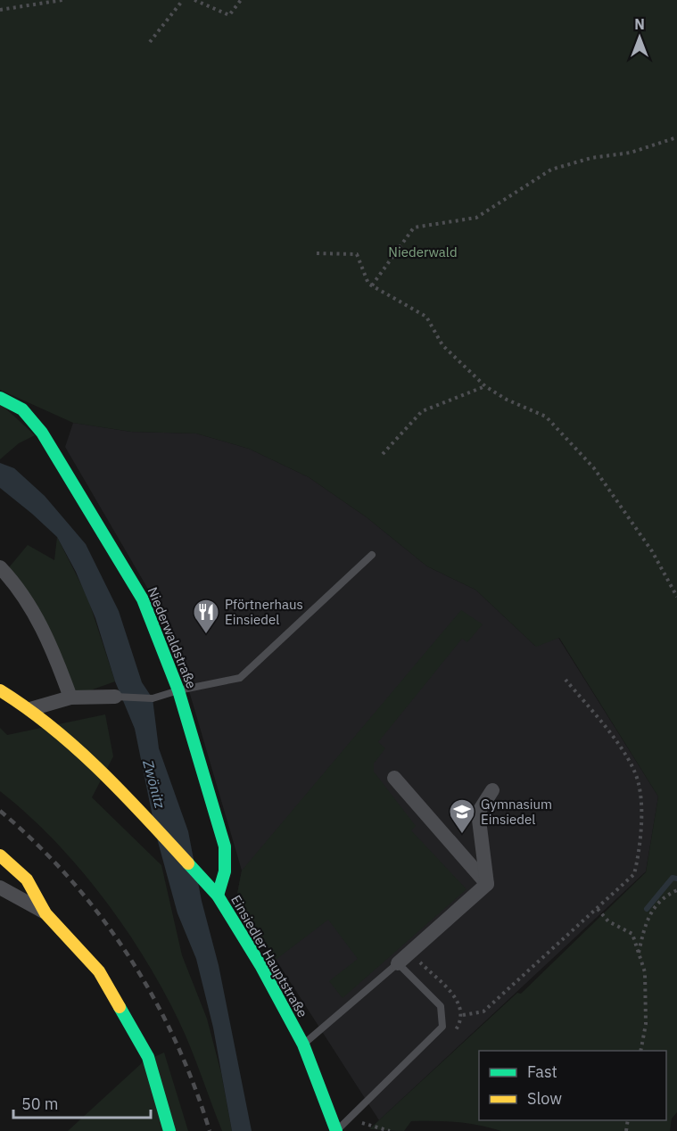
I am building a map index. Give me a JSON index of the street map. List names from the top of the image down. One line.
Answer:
{"streets":{"street":["Niederwaldstraße","Einsiedler Hauptstraße"]},"crossings":[["Niederwaldstraße","Einsiedler Hauptstraße"]],"water":["Zwönitz"],"parks":["Niederwald"],"places":{"restaurant":["Pförtnerhaus Einsiedel"],"school or university":["Gymnasium Einsiedel"]},"legend":["Fast","Slow"],"scale_bar":"50 m","north":"top"}
